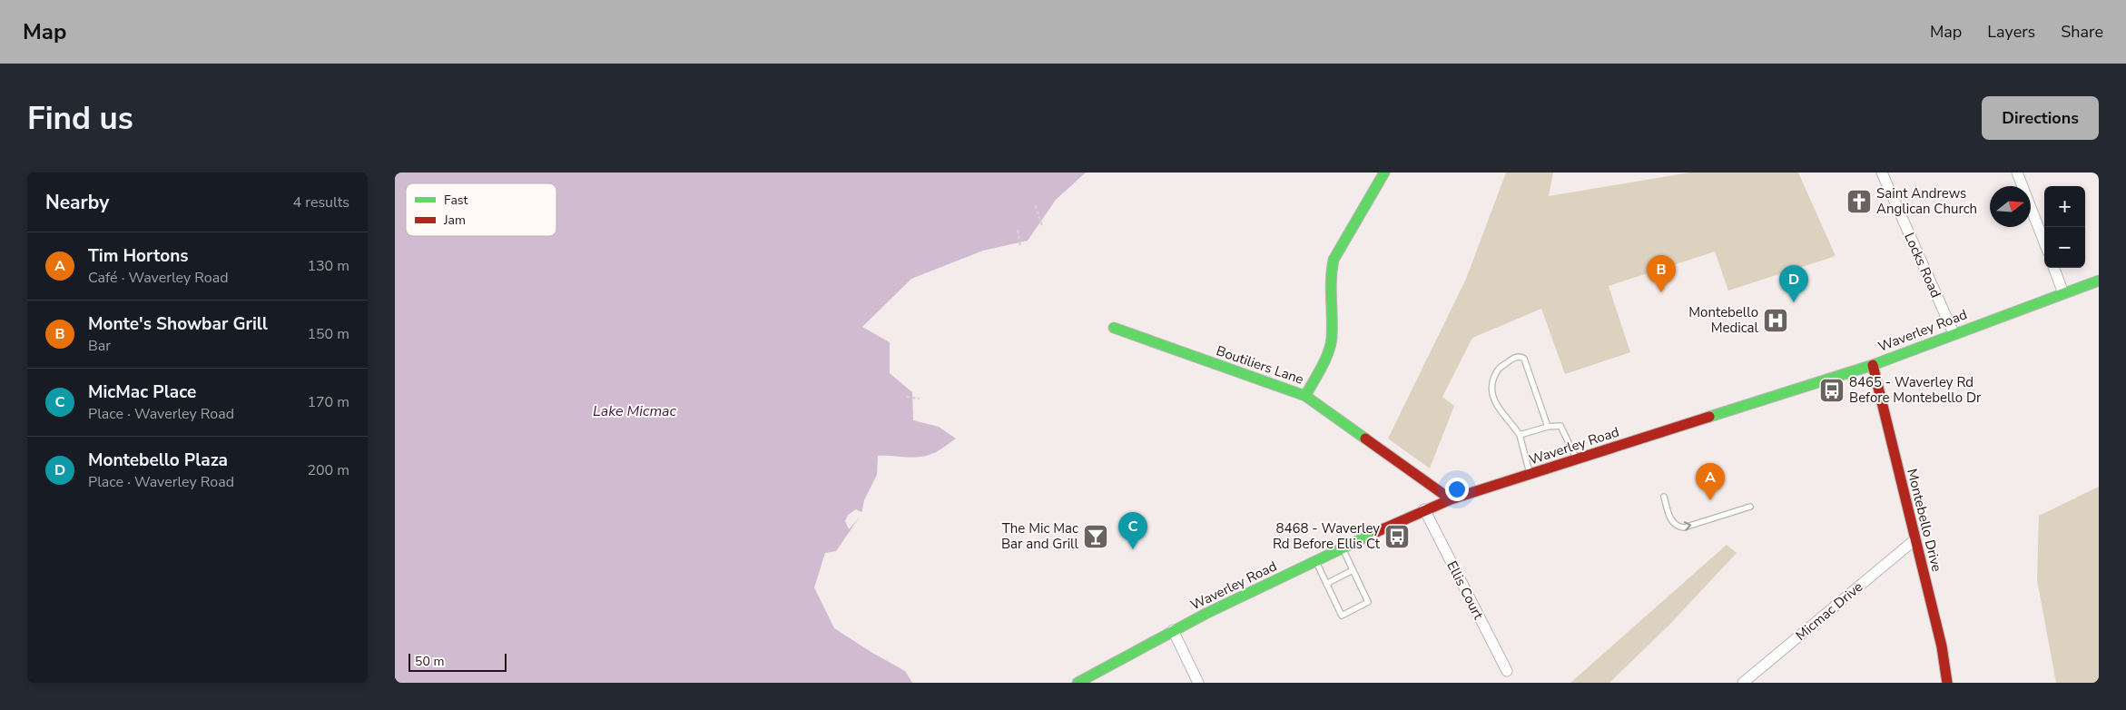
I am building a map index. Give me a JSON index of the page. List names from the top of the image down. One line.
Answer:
{"streets":{"main road":["Waverley Road","Boutiliers Lane","Montebello Drive"],"street":["Locks Road","Ellis Court","Micmac Drive"]},"crossings":[["Locks Road","Waverley Road"],["Waverley Road","Boutiliers Lane"],["Waverley Road","Montebello Drive"],["Waverley Road","Ellis Court"],["Montebello Drive","Micmac Drive"]],"water":["Lake Micmac"],"places":{"church":["Saint Andrews Anglican Church"],"hospital":["Montebello Medical"],"bus stop":["8465 - Waverley Rd Before Montebello Dr","8468 - Waverley Rd Before Ellis Ct"],"bar":["The Mic Mac Bar and Grill"]},"legend":["Fast","Jam"],"scale_bar":"50 m","north":"right","page":{"header":"Map","nav":["Map","Layers","Share"],"buttons":"Directions","title":"Find us","heading":["Nearby","4 results"],"map_buttons":["+","−"],"list":[{"mark":"A","name":"Tim Hortons","note":"Café · Waverley Road","value":"130 m"},{"mark":"B","name":"Monte's Showbar Grill","note":"Bar","value":"150 m"},{"mark":"C","name":"MicMac Place","note":"Place · Waverley Road","value":"170 m"},{"mark":"D","name":"Montebello Plaza","note":"Place · Waverley Road","value":"200 m"}],"pins":["B","D","A","C"],"scale":"50 m"}}
